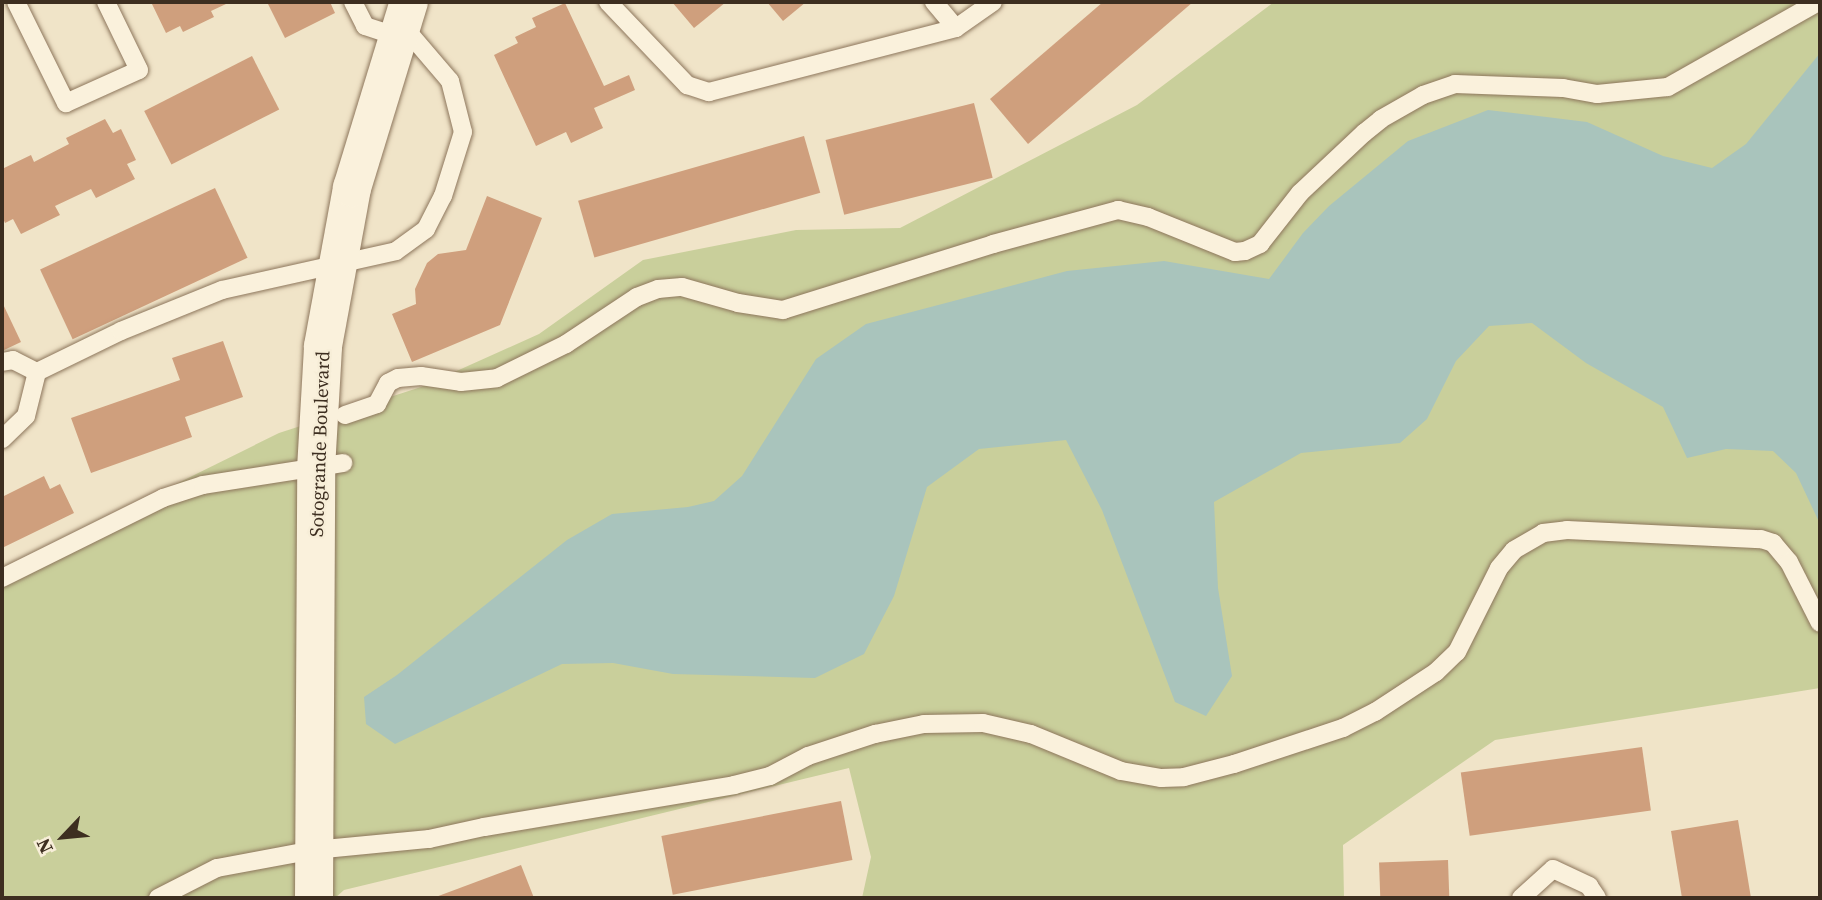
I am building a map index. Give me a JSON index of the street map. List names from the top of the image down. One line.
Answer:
{"streets":{"street":["Sotogrande Boulevard"]},"north":"bottom left"}
